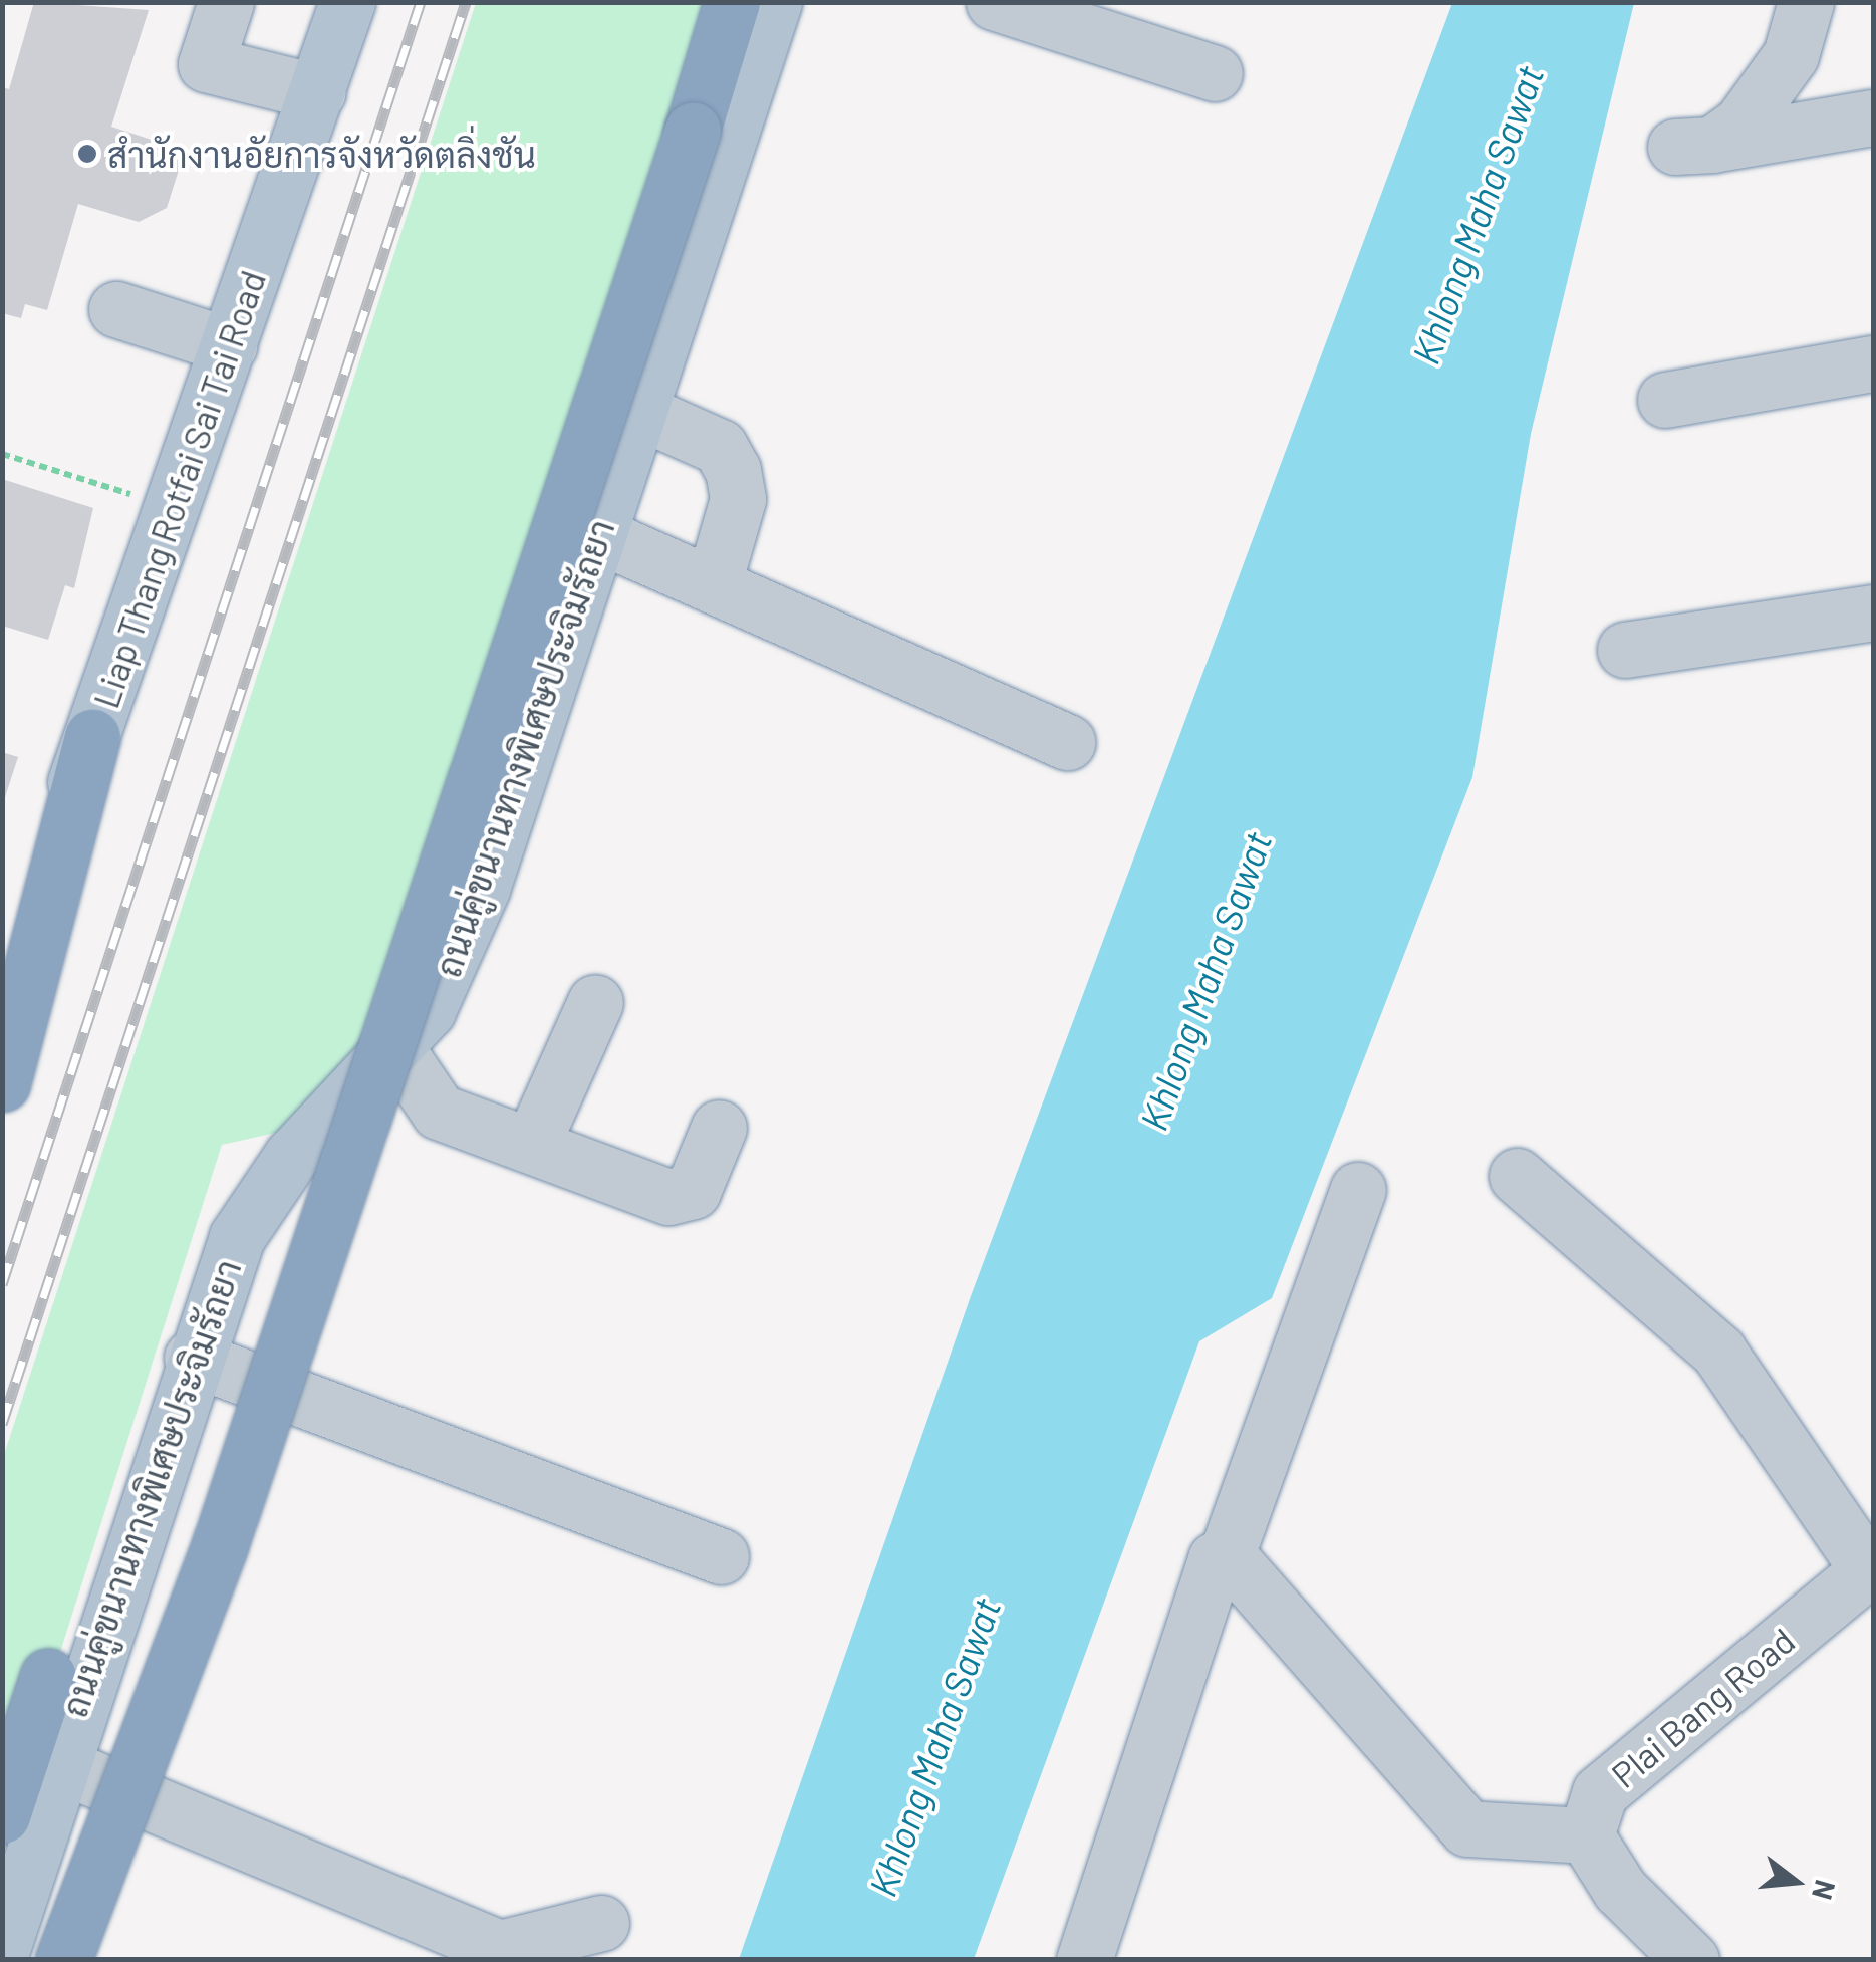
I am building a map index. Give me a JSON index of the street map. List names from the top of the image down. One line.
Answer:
{"streets":{"main road":["Liap Thang Rotfai Sai Tai Road","ถนนคู่ขนานทางพิเศษประจิมรัถยา"],"street":["Plai Bang Road"]},"water":["Khlong Maha Sawat"],"places":["สํานักงานอัยการจังหวัดตลิ่งชัน"],"north":"right"}
